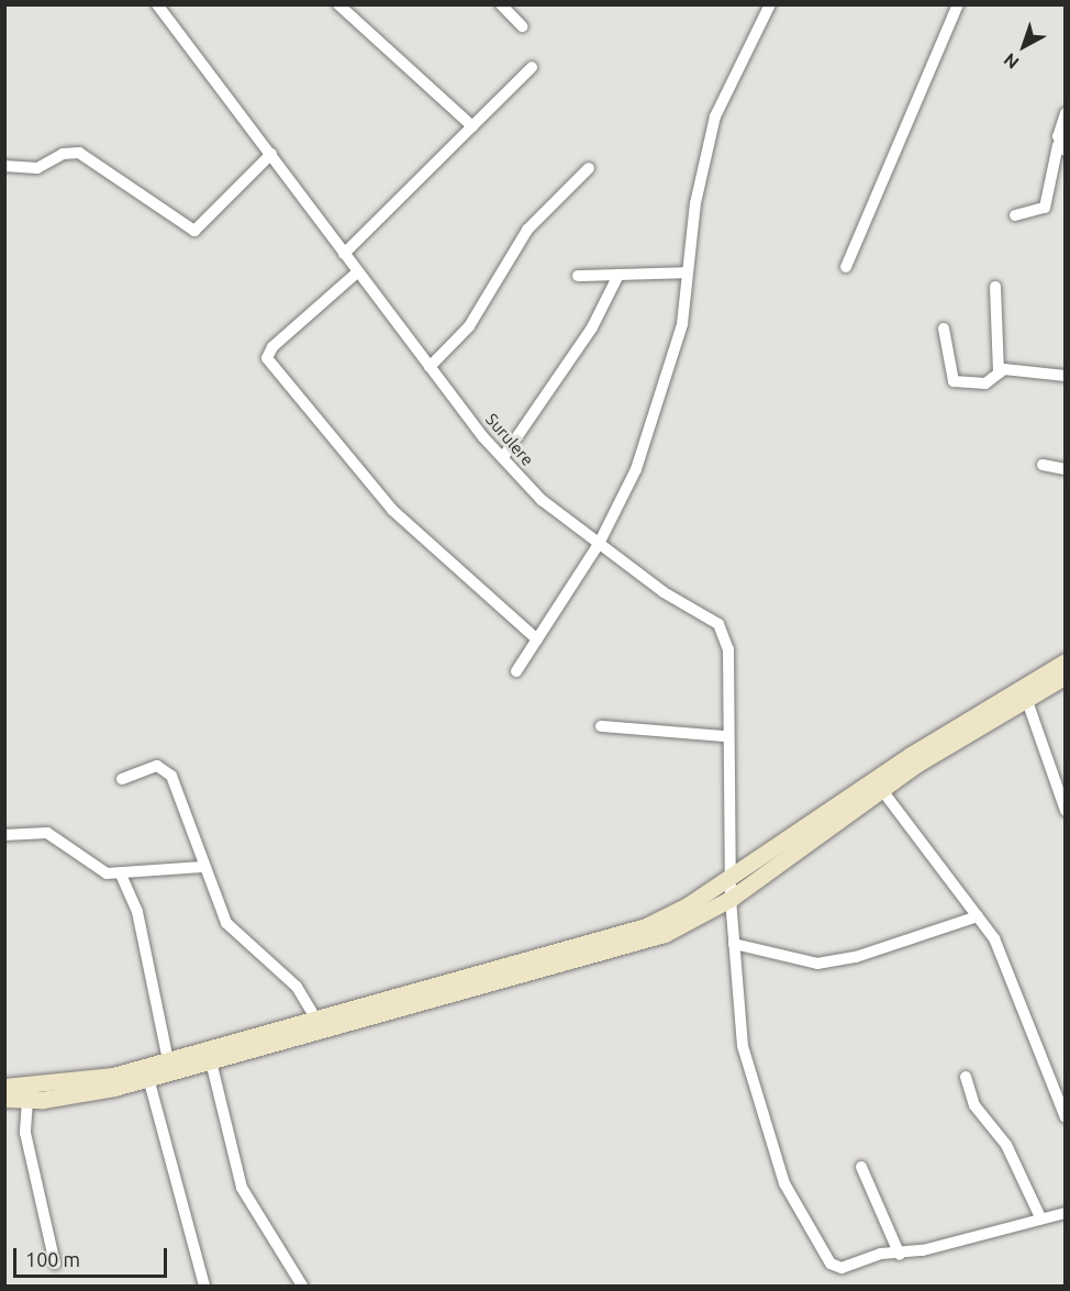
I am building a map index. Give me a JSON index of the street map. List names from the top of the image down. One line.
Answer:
{"streets":{"street":["Surulere"]},"scale_bar":"100 m","north":"bottom left"}
